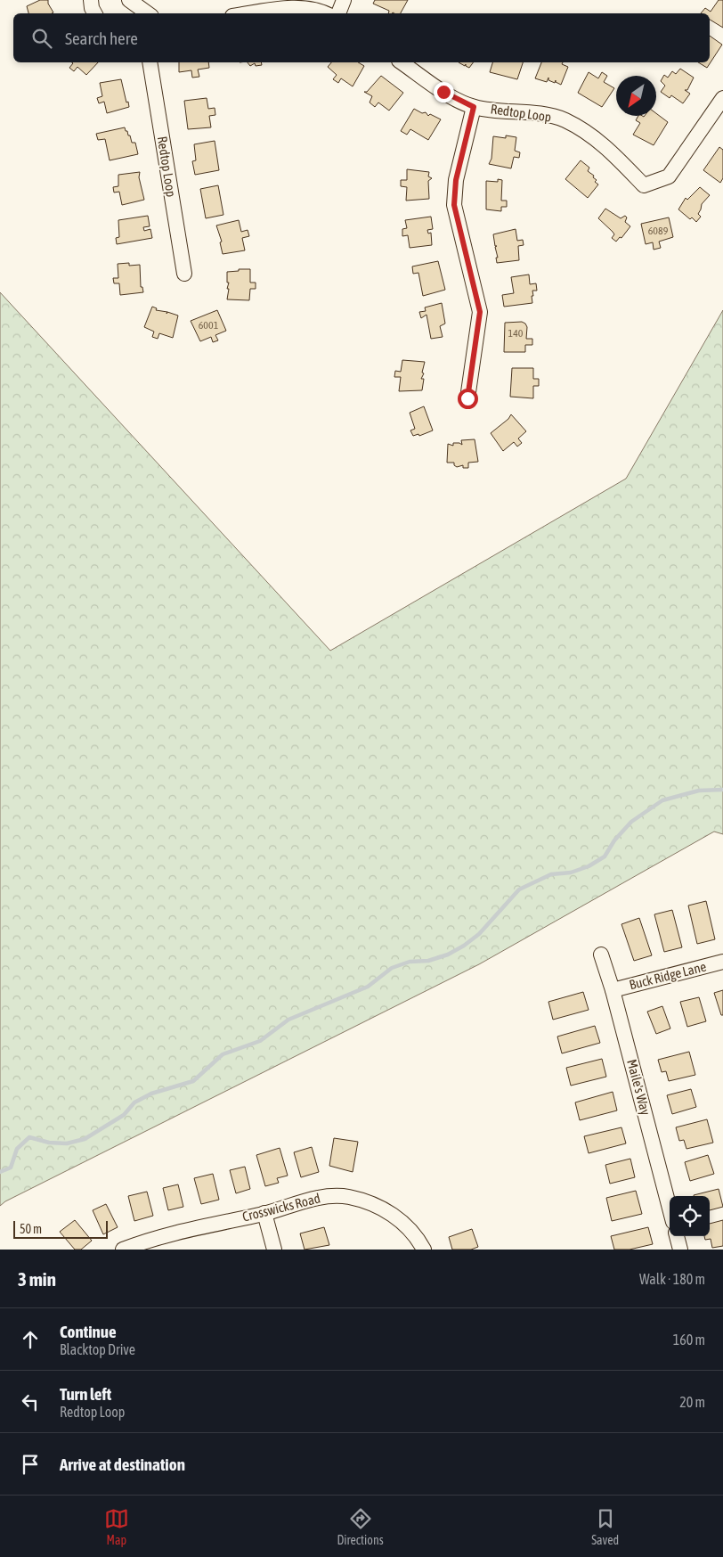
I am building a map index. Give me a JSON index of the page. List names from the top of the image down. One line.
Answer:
{"streets":{"street":["Redtop Loop","Buck Ridge Lane","Maile's Way","Crosswicks Road"]},"crossings":[["Buck Ridge Lane","Maile's Way"]],"house_numbers":["6089","6001","140"],"scale_bar":"50 m","north":"bottom left","page":{"search":"Search here","scale":"50 m","heading":["3 min","Walk · 180 m"],"list":[["Continue","Blacktop Drive","160 m"],["Turn left","Redtop Loop","20 m"],"Arrive at destination"],"nav":["Map","Directions","Saved"]}}
